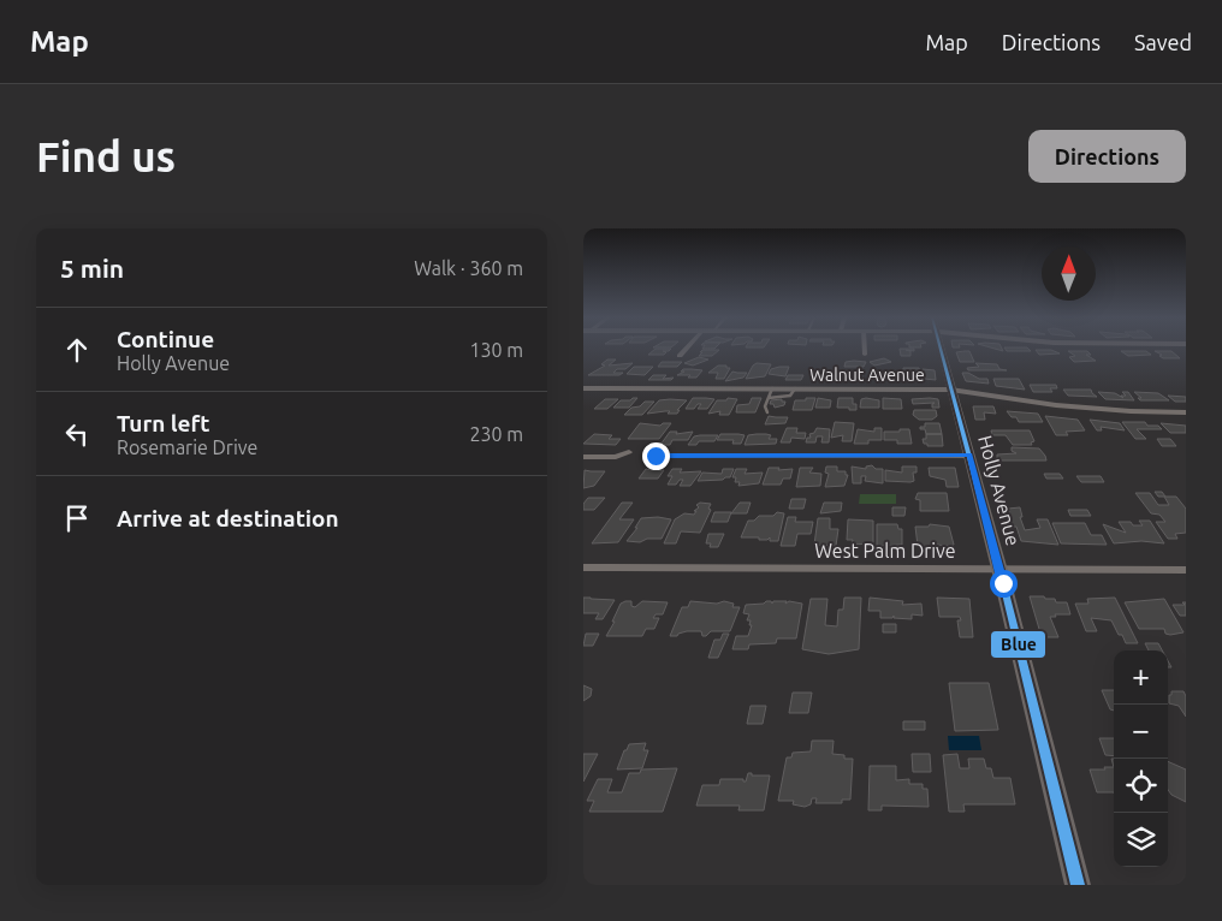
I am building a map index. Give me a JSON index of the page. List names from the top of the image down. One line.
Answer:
{"streets":{"street":["Walnut Avenue","Holly Avenue","West Palm Drive"]},"crossings":[["Walnut Avenue","Holly Avenue"],["Holly Avenue","West Palm Drive"]],"lines":["transit line Blue"],"north":"top","page":{"header":"Map","nav":["Map","Directions","Saved"],"buttons":"Directions","title":"Find us","heading":["5 min","Walk · 360 m"],"list":[["Continue","Holly Avenue","130 m"],["Turn left","Rosemarie Drive","230 m"],"Arrive at destination"],"map_buttons":["+","−"]}}
